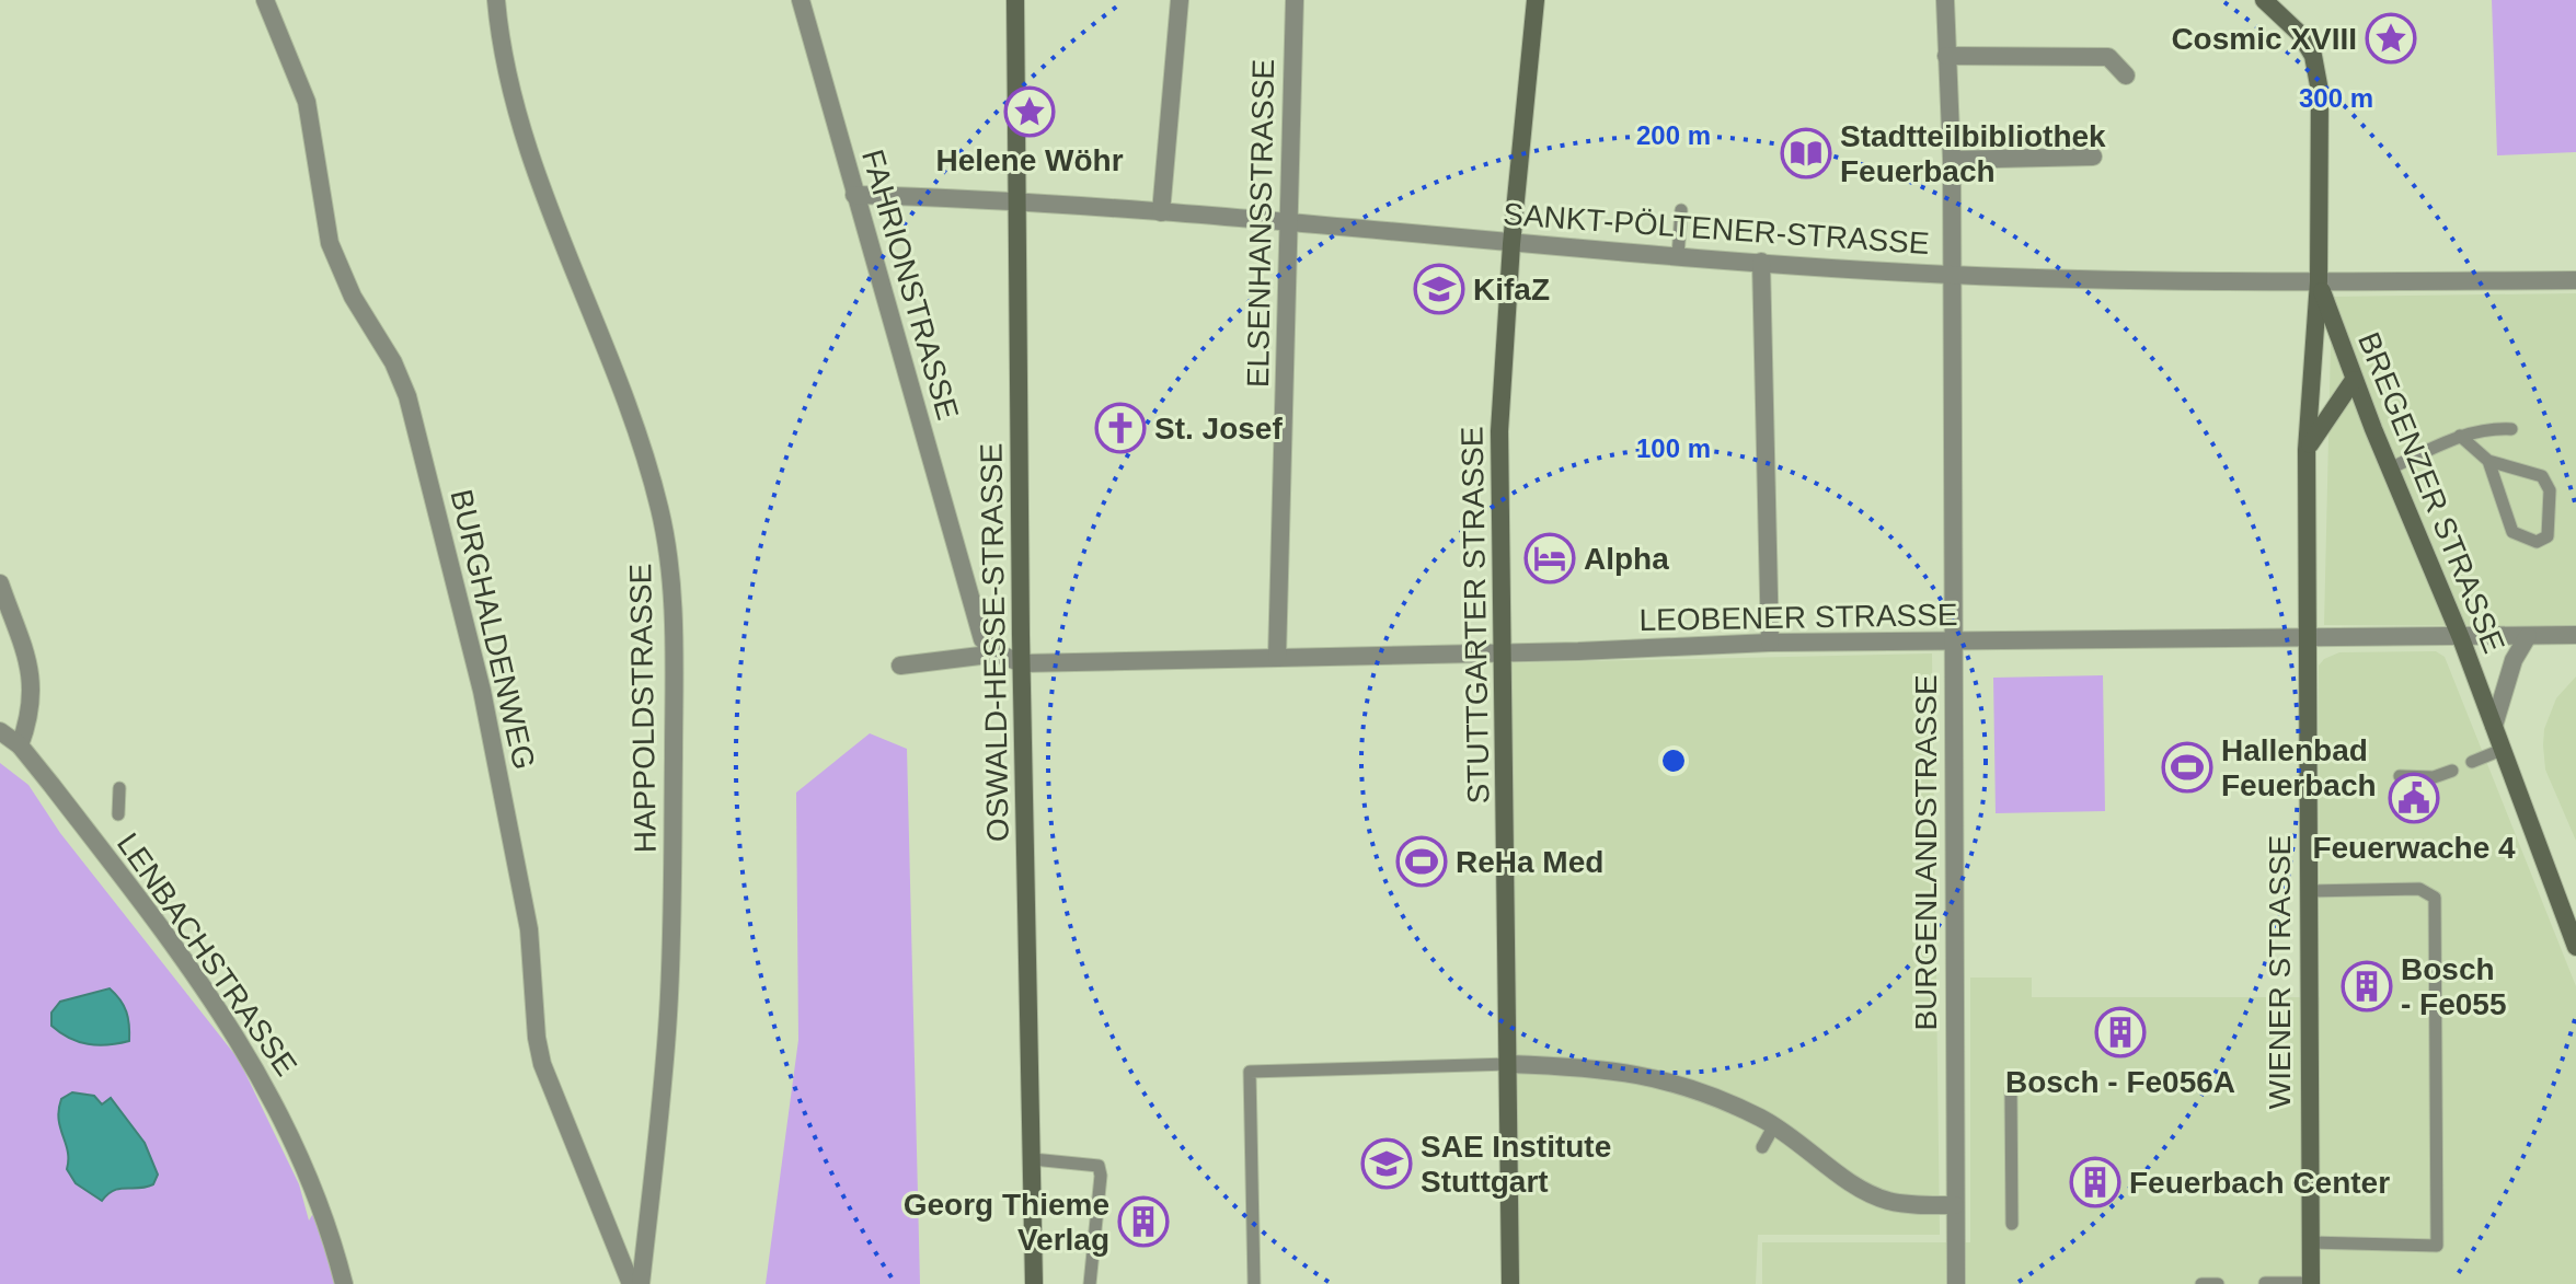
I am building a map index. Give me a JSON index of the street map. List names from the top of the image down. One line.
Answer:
{"streets":{"street":["ELSENHANSSTRASSE","SANKT-PÖLTENER-STRASSE","FAHRIONSTRASSE","BREGENZER STRASSE","STUTTGARTER STRASSE","LEOBENER STRASSE","BURGHALDENWEG","OSWALD-HESSE-STRASSE","HAPPOLDSTRASSE","BURGENLANDSTRASSE","LENBACHSTRASSE","WIENER STRASSE"]},"crossings":[["ELSENHANSSTRASSE","SANKT-PÖLTENER-STRASSE"],["ELSENHANSSTRASSE","LEOBENER STRASSE"],["SANKT-PÖLTENER-STRASSE","FAHRIONSTRASSE"],["SANKT-PÖLTENER-STRASSE","BREGENZER STRASSE"],["SANKT-PÖLTENER-STRASSE","STUTTGARTER STRASSE"],["SANKT-PÖLTENER-STRASSE","OSWALD-HESSE-STRASSE"],["SANKT-PÖLTENER-STRASSE","BURGENLANDSTRASSE"],["SANKT-PÖLTENER-STRASSE","WIENER STRASSE"],["BREGENZER STRASSE","LEOBENER STRASSE"],["BREGENZER STRASSE","WIENER STRASSE"],["STUTTGARTER STRASSE","LEOBENER STRASSE"],["LEOBENER STRASSE","OSWALD-HESSE-STRASSE"],["LEOBENER STRASSE","BURGENLANDSTRASSE"],["LEOBENER STRASSE","WIENER STRASSE"]],"places":{"place":["Cosmic XVIII","Helene Wöhr"],"library":["Stadtteilbibliothek Feuerbach"],"school or university":["KifaZ","SAE Institute Stuttgart"],"church":["St. Josef"],"hotel":["Alpha"],"sports":["Hallenbad Feuerbach","ReHa Med"],"public building":["Feuerwache 4"],"building":["Bosch - Fe055","Bosch - Fe056A","Feuerbach Center","Georg Thieme Verlag"]},"rings":["300 m","200 m","100 m"]}
